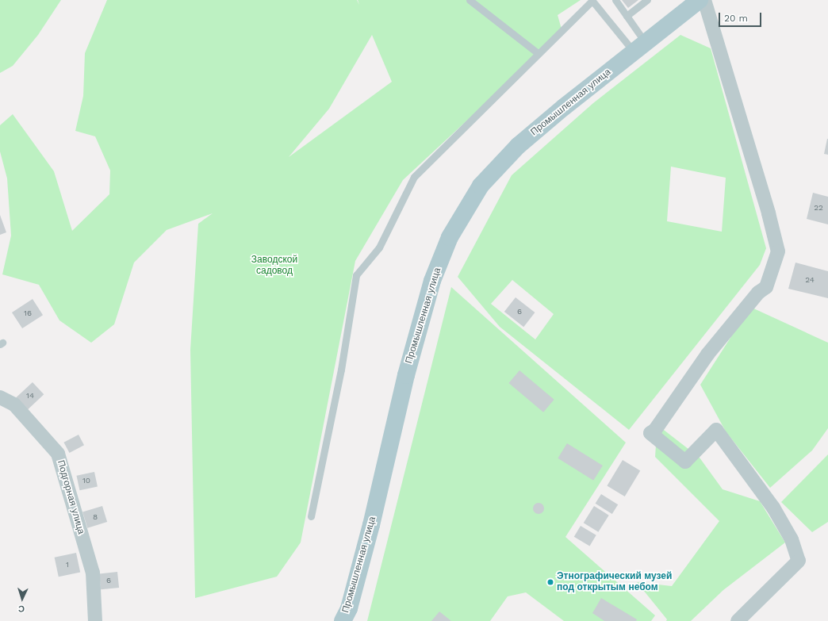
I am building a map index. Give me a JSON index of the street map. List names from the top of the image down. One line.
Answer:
{"streets":{"main road":["Промышленная улица"],"street":["Подгорная улица"]},"parks":["Заводской садовод"],"places":["Этнографический музей под открытым небом"],"house_numbers":["22","24","6","16","14","10","8","1","6"],"scale_bar":"20 m","north":"bottom"}
